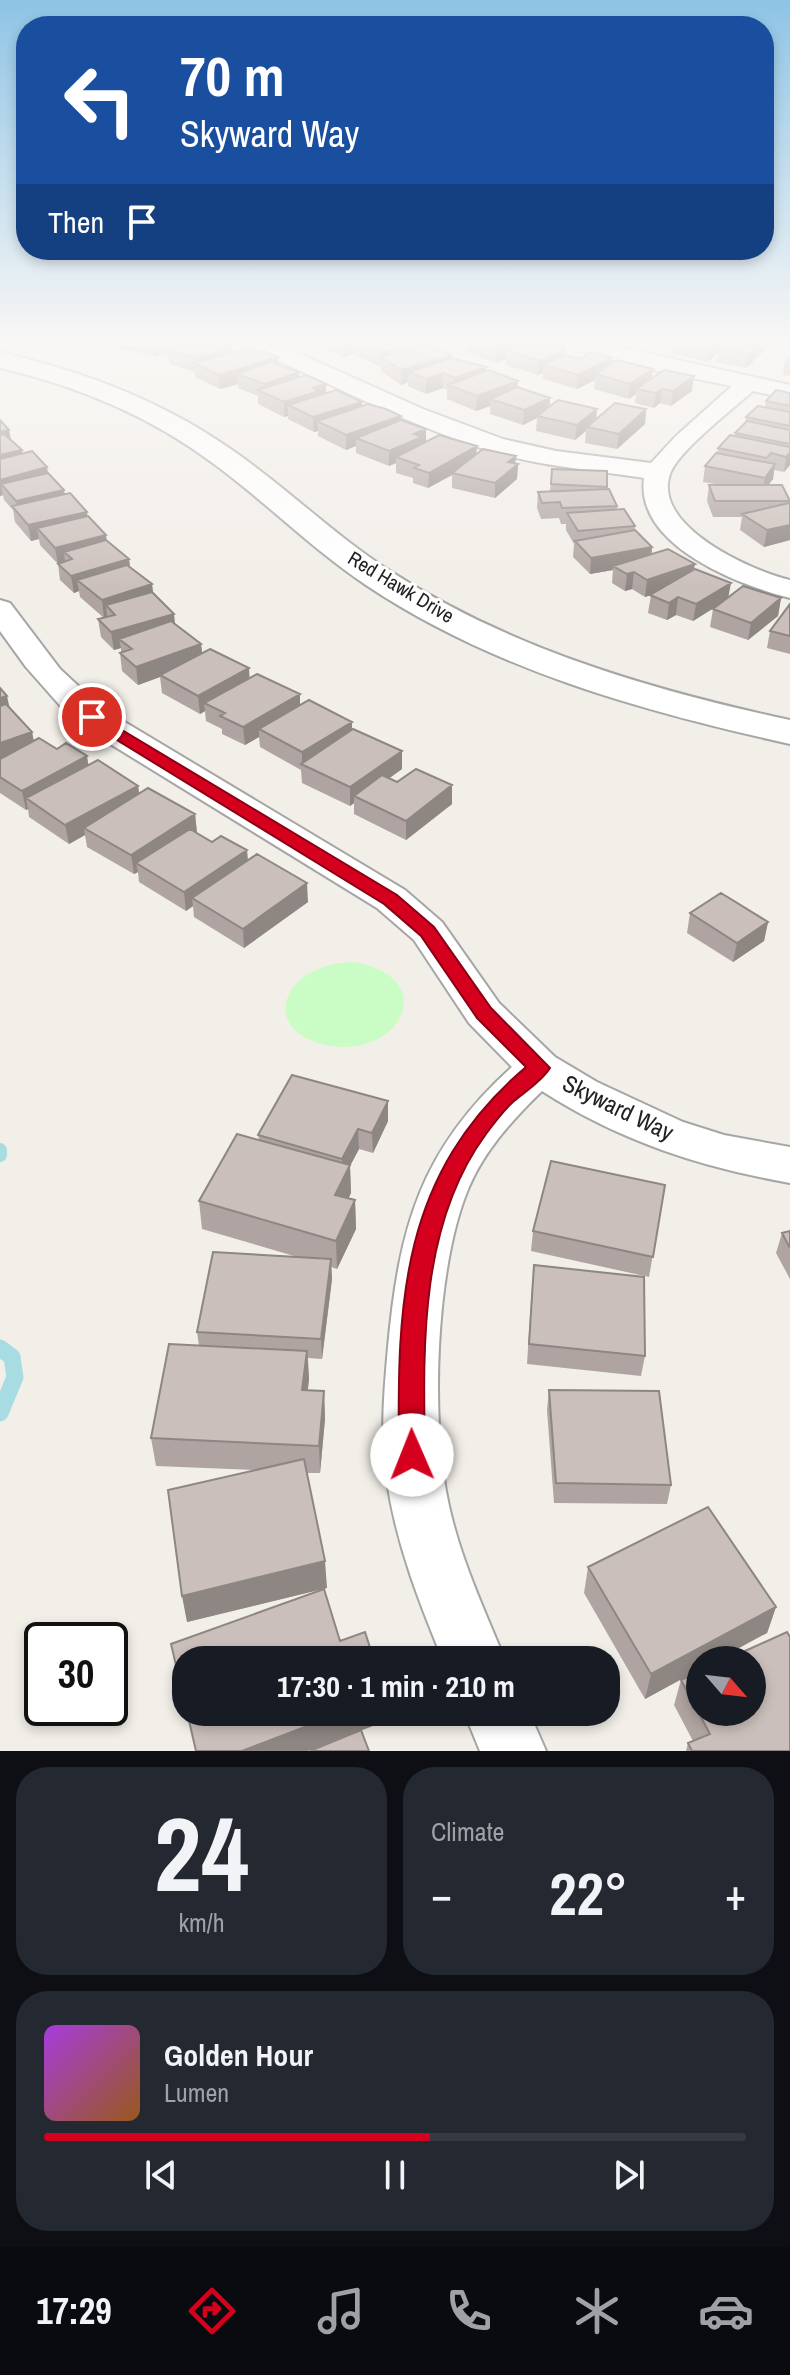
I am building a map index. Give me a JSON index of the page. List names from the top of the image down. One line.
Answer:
{"streets":{"street":["Red Hawk Drive","Skyward Way"]},"north":"bottom right","page":{"turn":["70 m","Skyward Way"],"then":"Then","limit":"30","trip":"17:30 · 1 min · 210 m","tile":[["24","km/h"],"Climate"],"heat":["−","22°","+"],"song":["Golden Hour","Lumen"],"tabs":"17:29"}}
